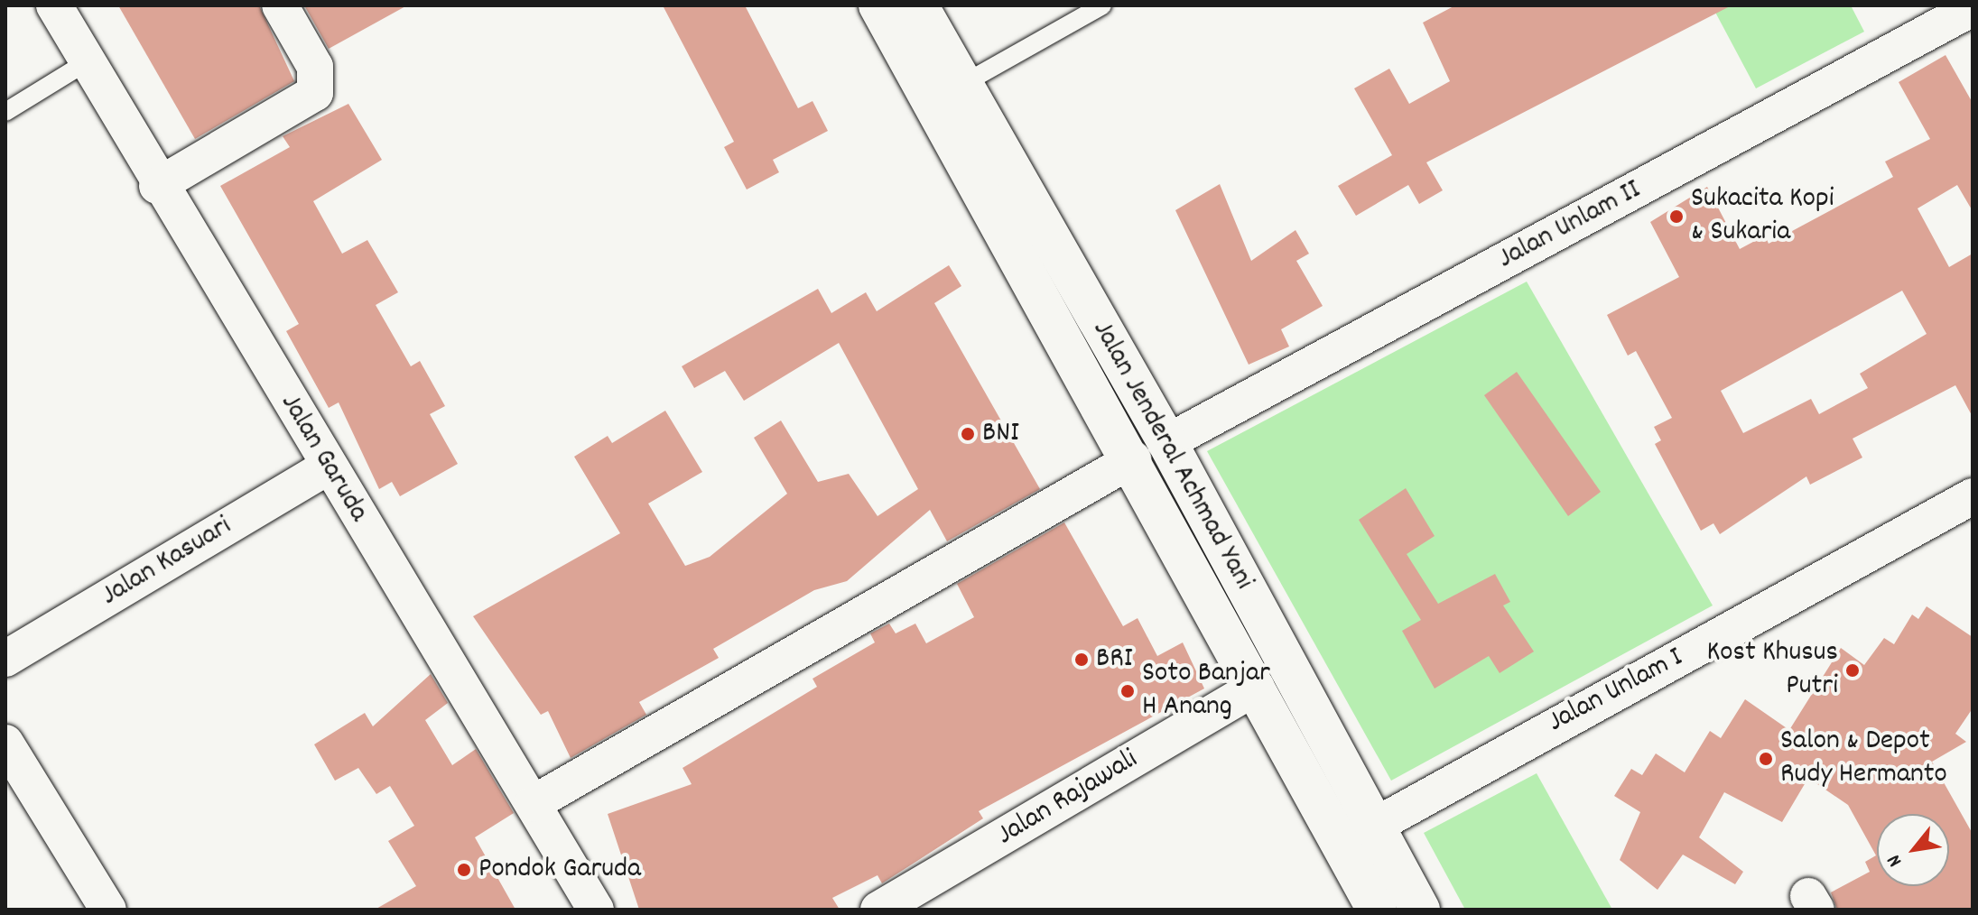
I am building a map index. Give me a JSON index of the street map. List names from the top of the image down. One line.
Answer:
{"streets":{"highway":["Jalan Jenderal Achmad Yani"],"street":["Jalan Unlam II","Jalan Garuda","Jalan Kasuari","Jalan Unlam I","Jalan Rajawali"]},"crossings":[["Jalan Unlam II","Jalan Jenderal Achmad Yani"],["Jalan Jenderal Achmad Yani","Jalan Unlam I"],["Jalan Jenderal Achmad Yani","Jalan Rajawali"],["Jalan Garuda","Jalan Kasuari"]],"places":["Sukacita Kopi & Sukaria","BNI","BRI","Kost Khusus Putri","Soto Banjar H Anang","Salon & Depot Rudy Hermanto","Pondok Garuda"],"north":"bottom left"}
